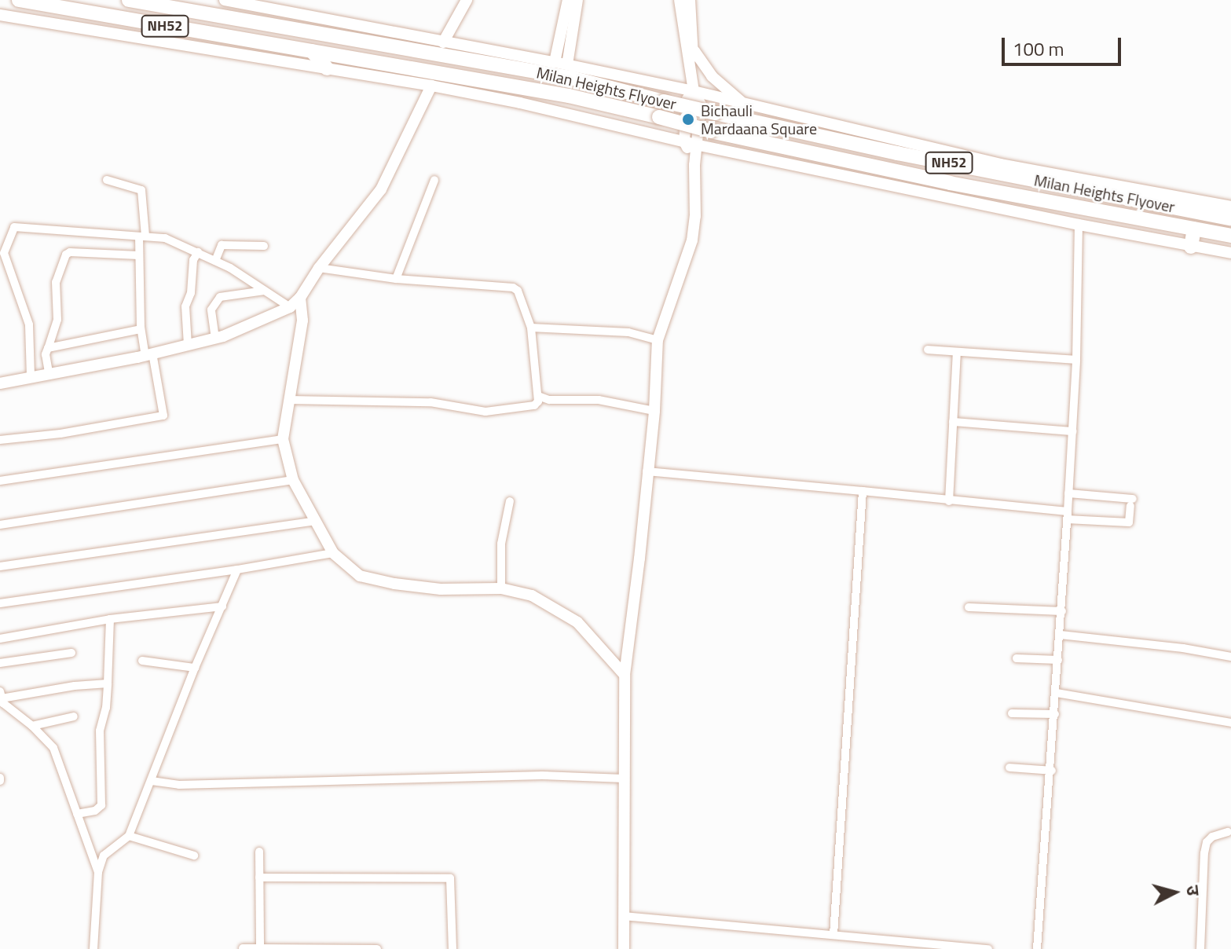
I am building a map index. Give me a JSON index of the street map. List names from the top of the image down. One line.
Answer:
{"streets":{"highway":["NH52","Milan Heights Flyover"]},"crossings":[["NH52","Milan Heights Flyover"]],"places":["Bichauli Mardaana Square"],"scale_bar":"100 m","north":"right"}
